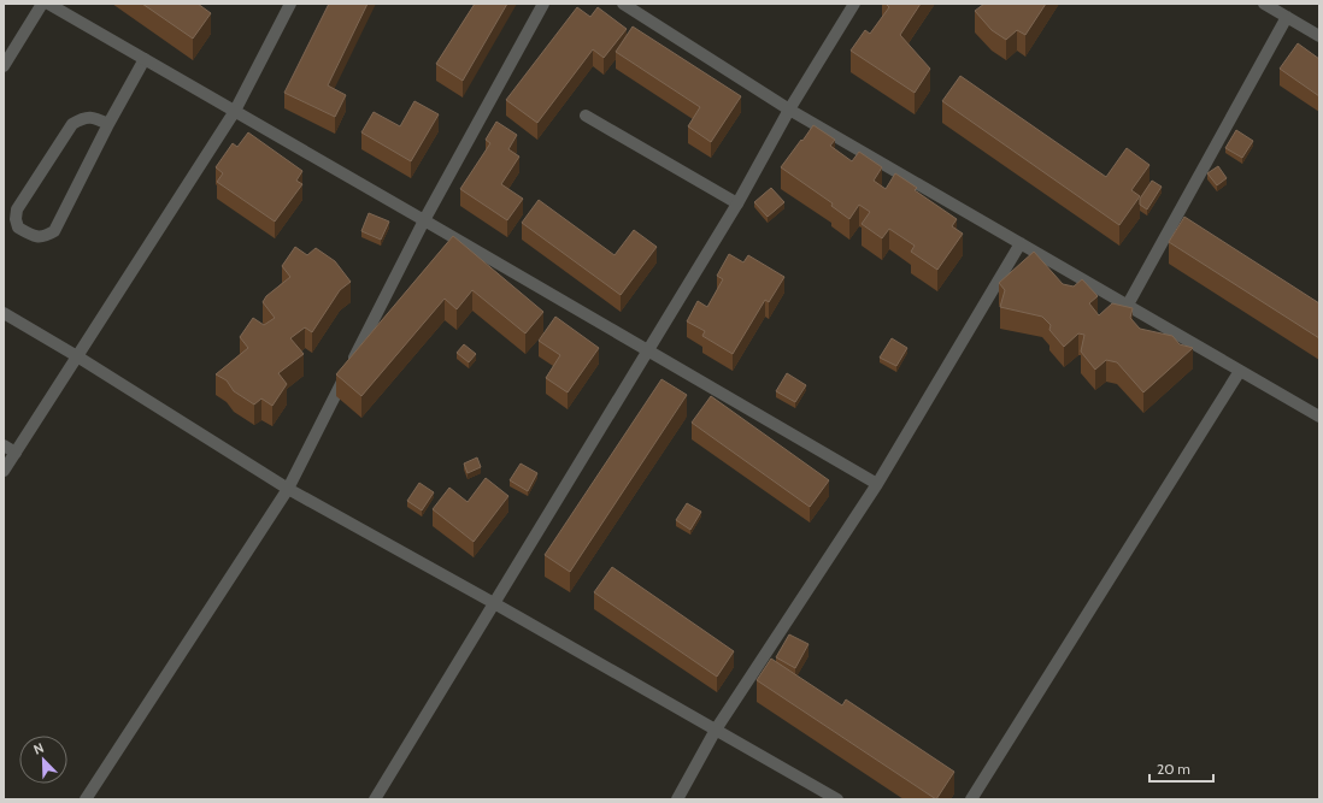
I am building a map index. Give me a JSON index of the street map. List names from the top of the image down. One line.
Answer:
{"scale_bar":"20 m","north":"top left"}
